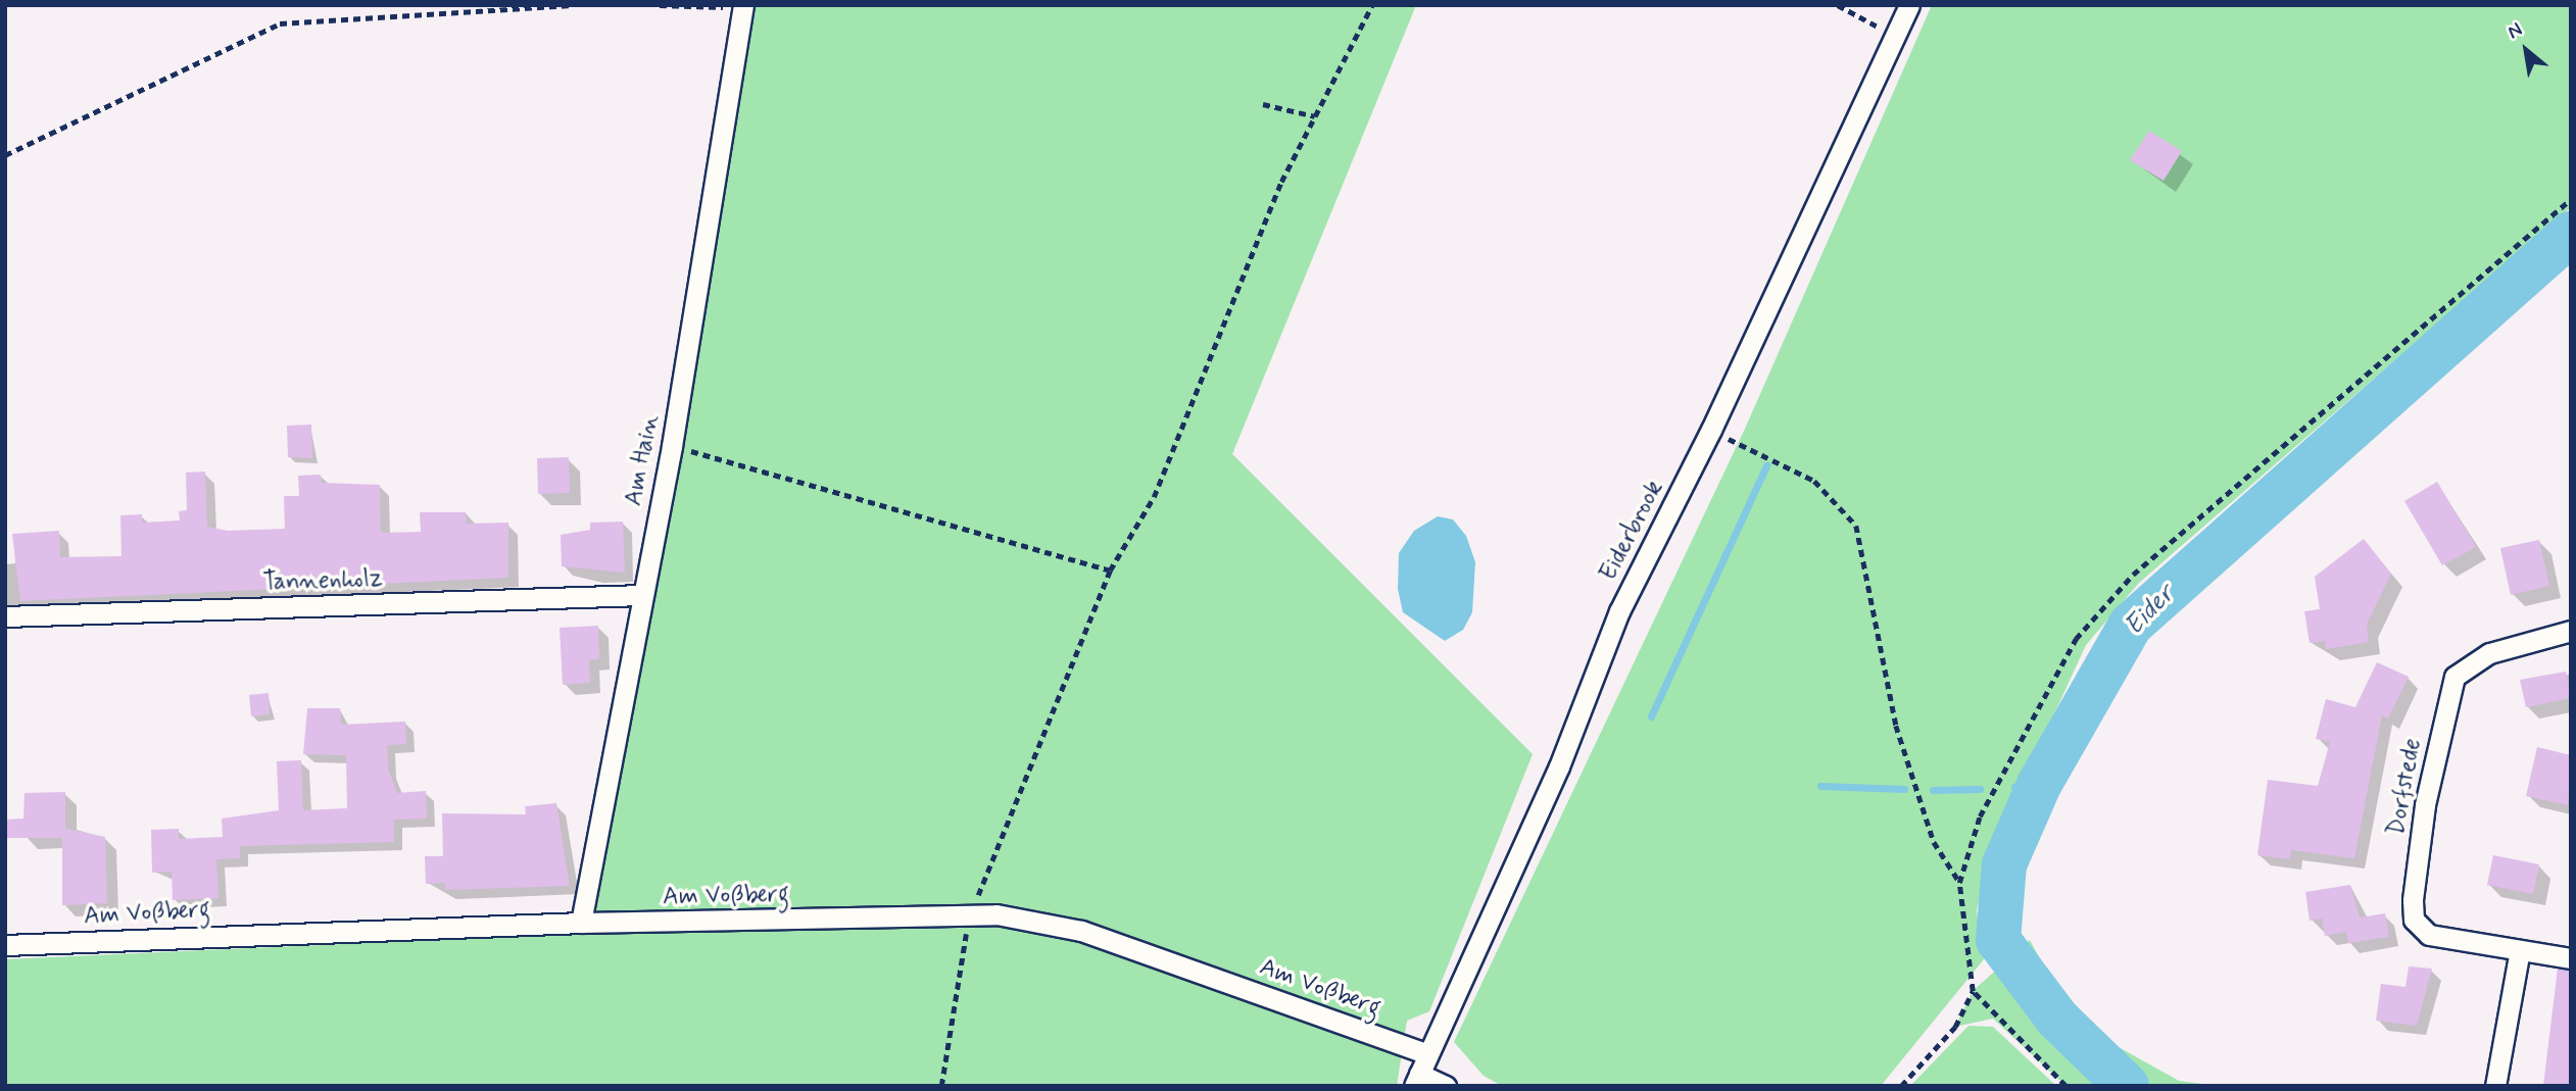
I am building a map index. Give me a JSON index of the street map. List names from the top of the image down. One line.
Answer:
{"streets":{"street":["Am Hain","Eiderbrook","Tannenholz","Dorfstede","Am Voßberg"]},"crossings":[["Am Hain","Tannenholz"],["Am Hain","Am Voßberg"],["Eiderbrook","Am Voßberg"]],"water":["Eider"],"north":"top left"}
